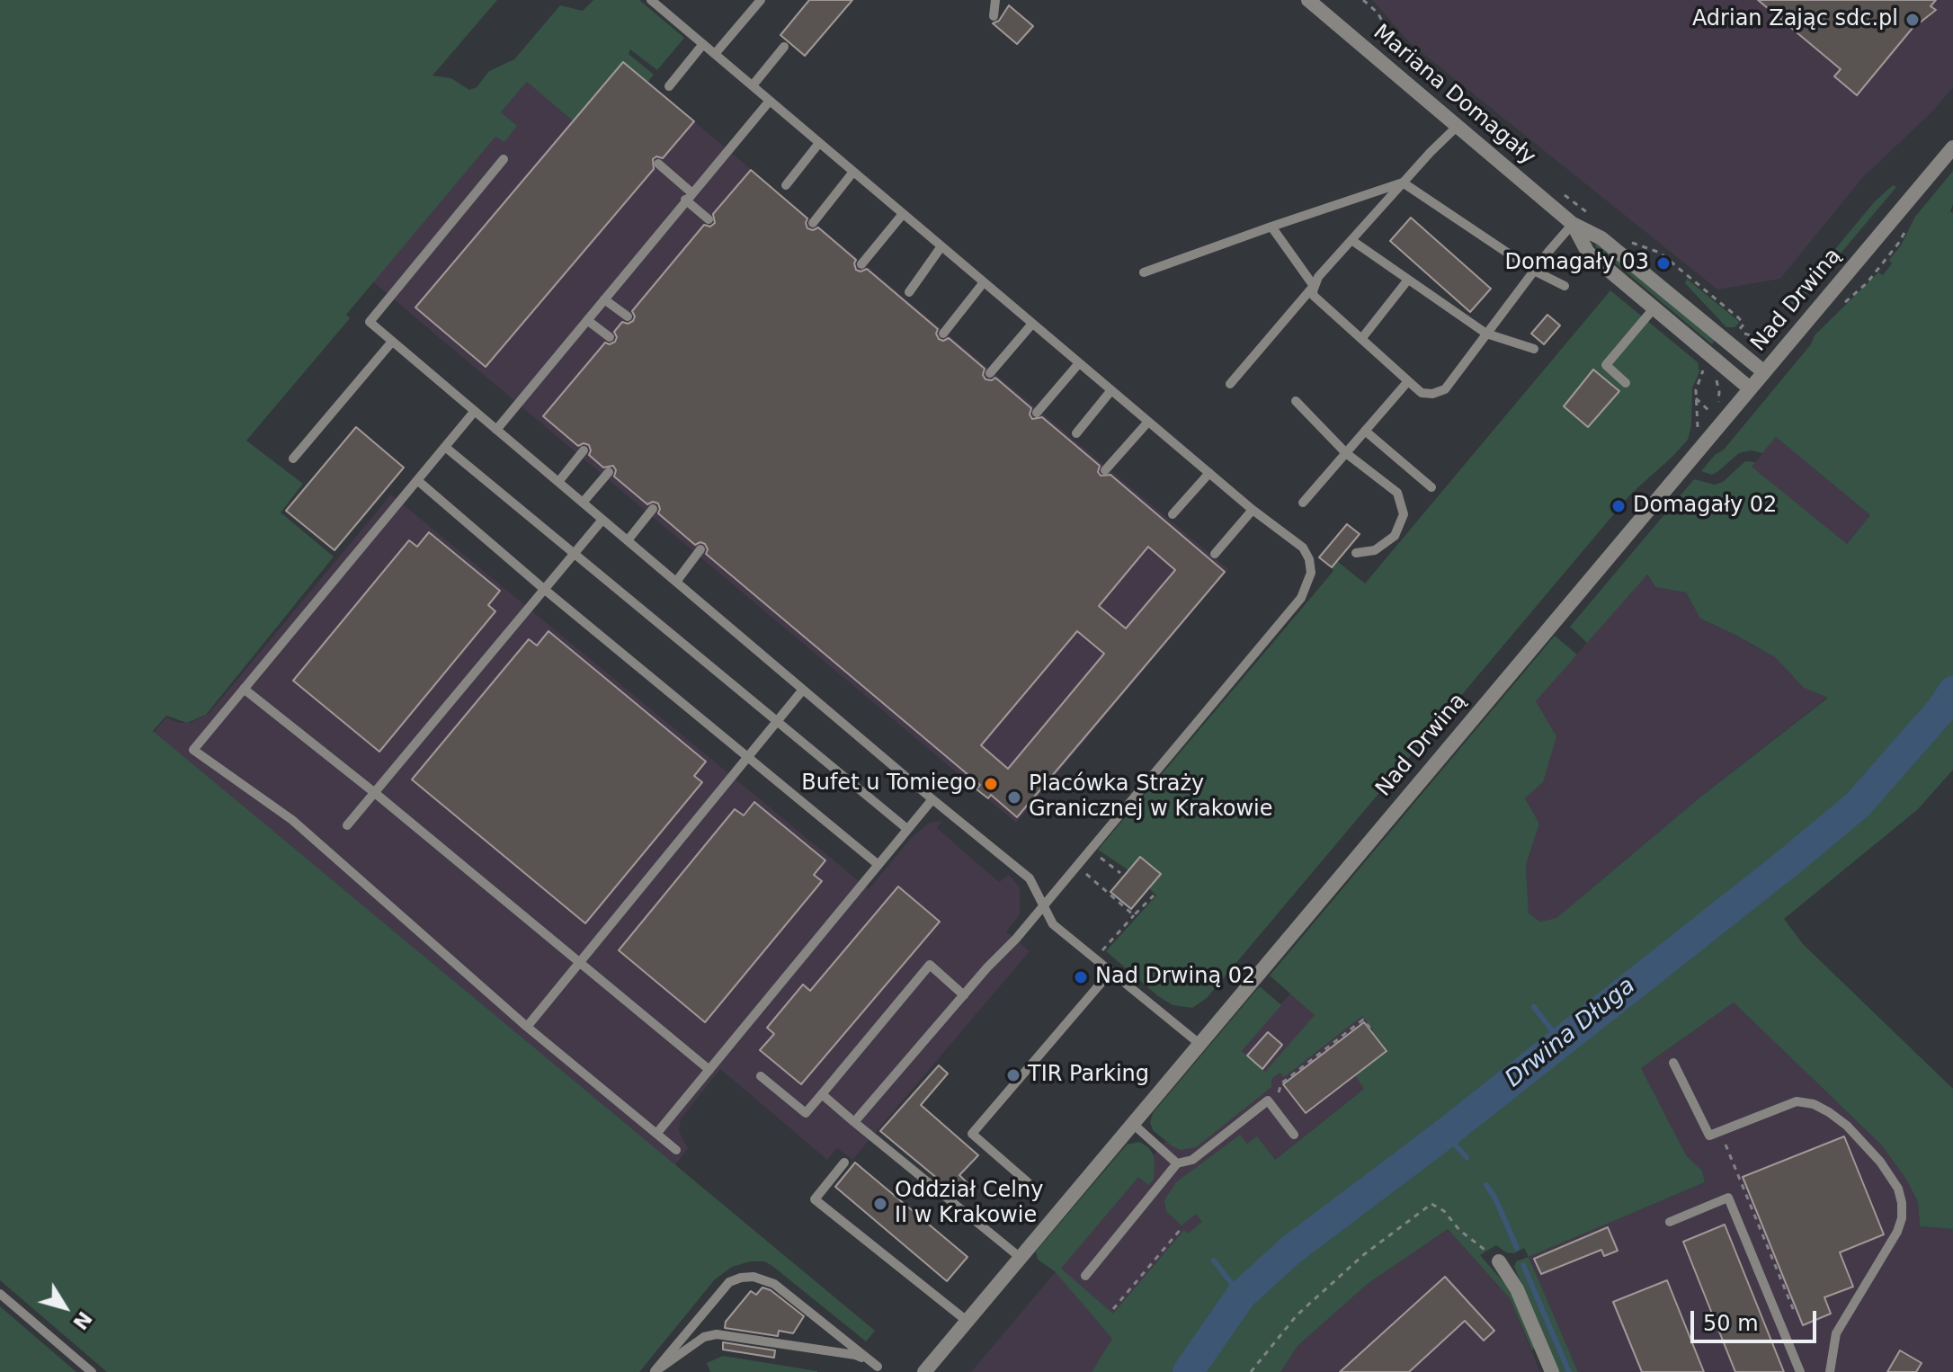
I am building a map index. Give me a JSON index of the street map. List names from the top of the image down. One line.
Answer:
{"streets":{"street":["Mariana Domagały","Nad Drwiną"]},"crossings":[["Mariana Domagały","Nad Drwiną"]],"water":["Drwina Długa"],"places":["Adrian Zając sdc.pl","Domagały 03","Domagały 02","Bufet u Tomiego","Placówka Straży Granicznej w Krakowie","Nad Drwiną 02","TIR Parking","Oddział Celny II w Krakowie"],"scale_bar":"50 m","north":"bottom right"}
